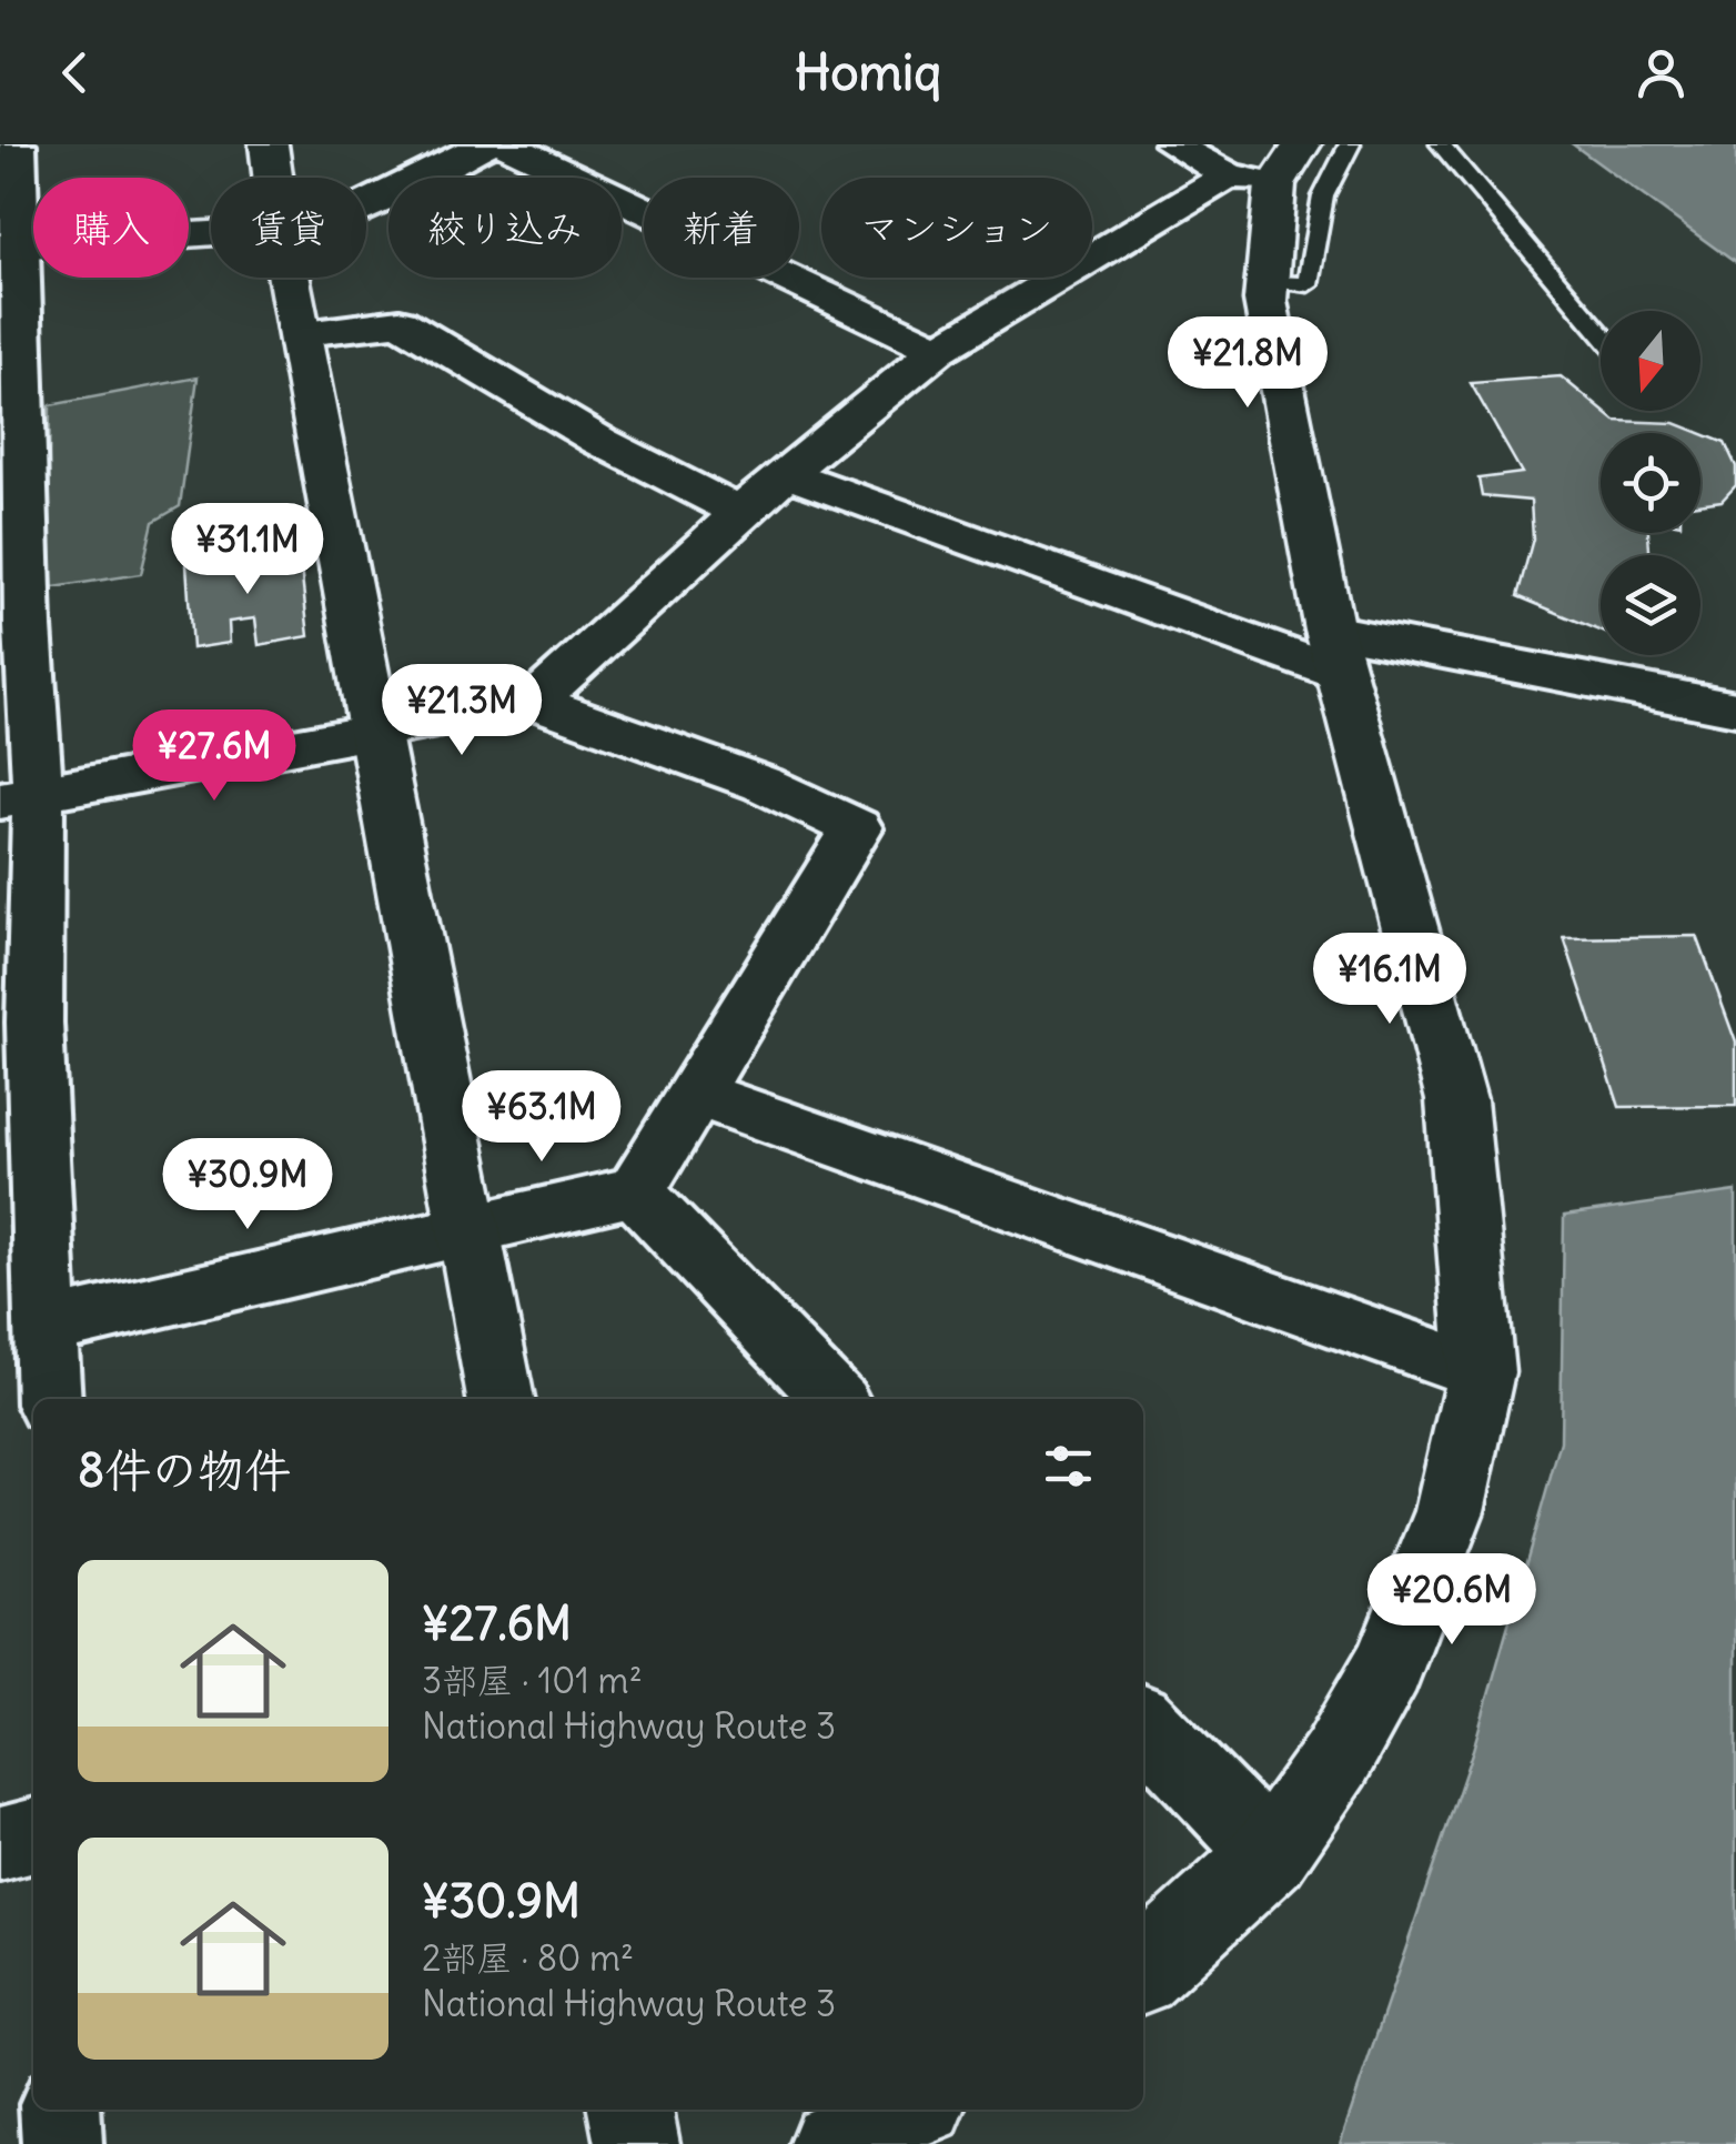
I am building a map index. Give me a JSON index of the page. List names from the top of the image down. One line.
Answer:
{"north":"bottom","page":{"header":"Homiq","chip":["購入","賃貸","絞り込み","新着","マンション"],"price":["¥21.8M","¥31.1M","¥21.3M","¥27.6M","¥16.1M","¥63.1M","¥30.9M","¥20.6M"],"heading":"8件の物件","list":[{"name":"¥27.6M","note":"3部屋 · 101 m² · National Highway Route 3"},{"name":"¥30.9M","note":"2部屋 · 80 m² · National Highway Route 3"}]}}
